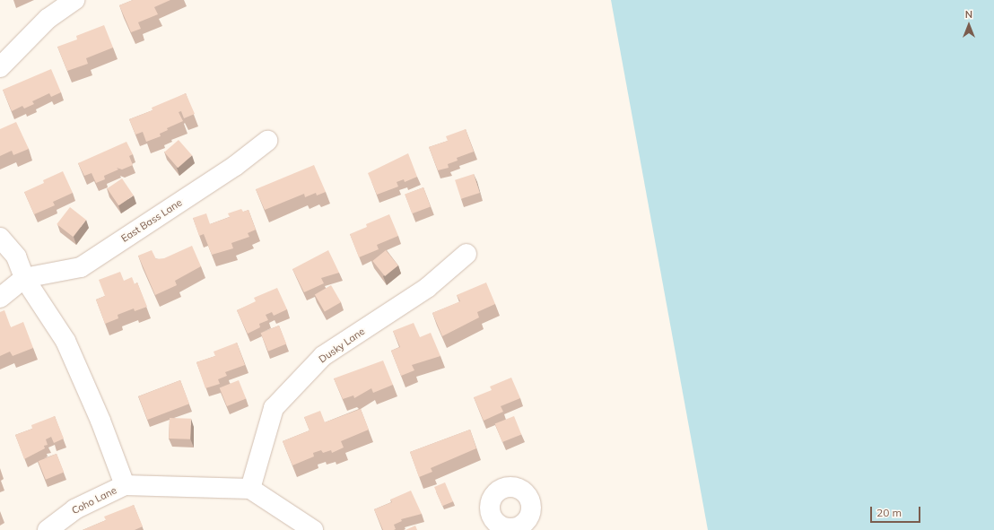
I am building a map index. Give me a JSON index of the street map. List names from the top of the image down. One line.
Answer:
{"streets":{"street":["East Bass Lane","Dusky Lane","Coho Lane"]},"scale_bar":"20 m","north":"top"}
